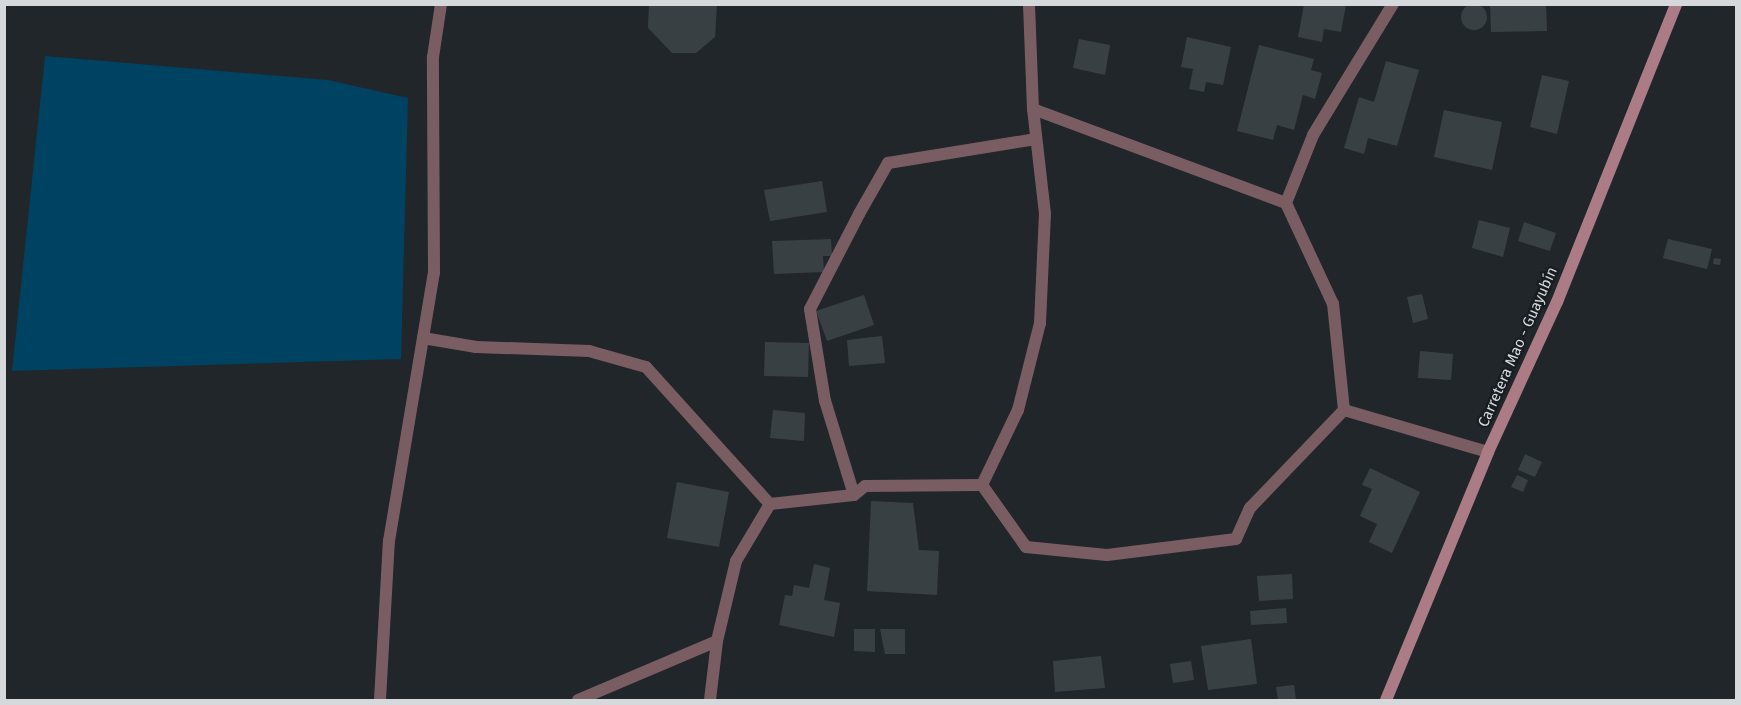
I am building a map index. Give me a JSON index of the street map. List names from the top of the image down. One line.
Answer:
{"streets":{"main road":["Carretera Mao - Guayubín"]}}
